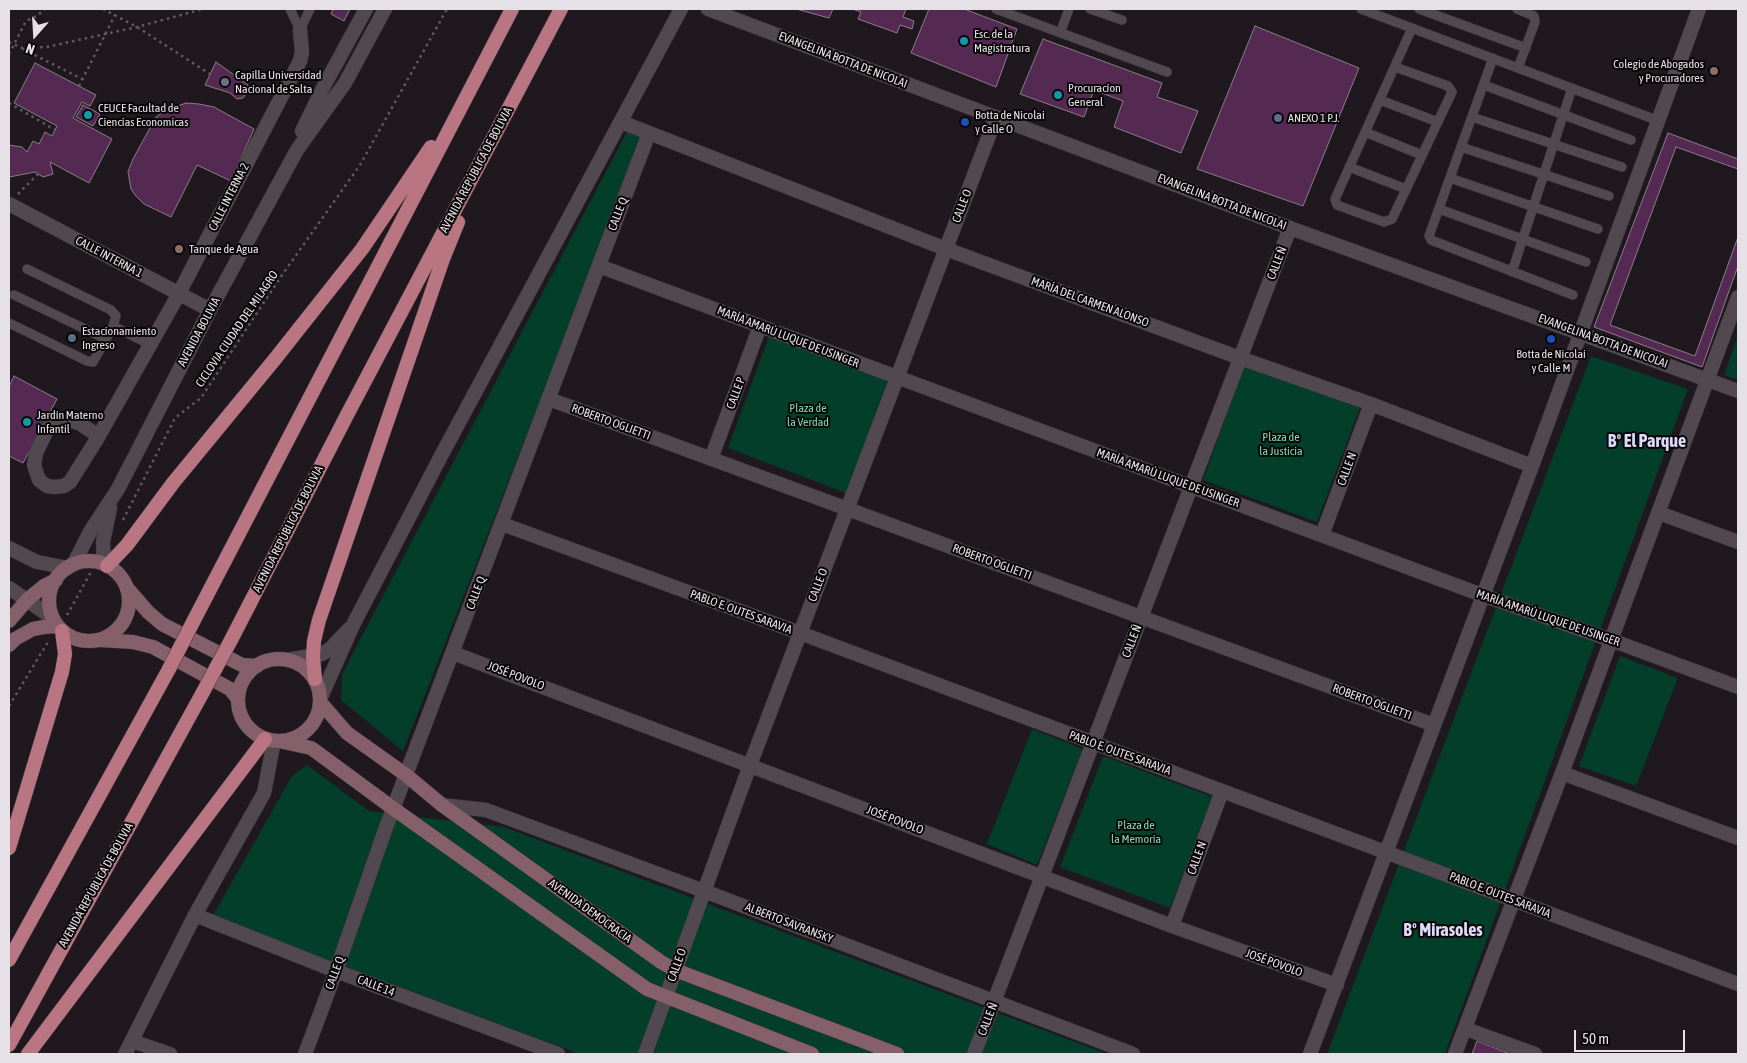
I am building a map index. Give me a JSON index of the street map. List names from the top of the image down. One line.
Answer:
{"streets":{"main road":["AVENIDA REPÚBLICA DE BOLIVIA","AVENIDA DEMOCRACIA"],"street":["EVANGELINA BOTTA DE NICOLAI","CALLE INTERNA 2","CALLE O","CALLE Q","CALLE INTERNA 1","CALLE Ñ","MARÍA DEL CARMEN ALONSO","AVENIDA BOLIVIA","MARÍA AMARÚ LUQUE DE USINGER","CALLE P","ROBERTO OGLIETTI","CALLE N","PABLO E. OUTES SARAVIA","JOSÉ POVOLO","ALBERTO SAVRANSKY","CALLE 14"],"path":["CICLOVIA CIUDAD DEL MILAGRO"]},"crossings":[["EVANGELINA BOTTA DE NICOLAI","CALLE O"],["EVANGELINA BOTTA DE NICOLAI","CALLE Ñ"],["CALLE INTERNA 2","CALLE INTERNA 1"],["CALLE O","MARÍA DEL CARMEN ALONSO"],["CALLE O","MARÍA AMARÚ LUQUE DE USINGER"],["CALLE O","ROBERTO OGLIETTI"],["CALLE O","PABLO E. OUTES SARAVIA"],["CALLE O","JOSÉ POVOLO"],["CALLE O","AVENIDA DEMOCRACIA"],["CALLE O","ALBERTO SAVRANSKY"],["CALLE Q","MARÍA DEL CARMEN ALONSO"],["CALLE Q","MARÍA AMARÚ LUQUE DE USINGER"],["CALLE Q","ROBERTO OGLIETTI"],["CALLE Q","PABLO E. OUTES SARAVIA"],["CALLE Q","JOSÉ POVOLO"],["CALLE Q","AVENIDA DEMOCRACIA"],["CALLE Q","CALLE 14"],["CALLE INTERNA 1","AVENIDA BOLIVIA"],["CALLE Ñ","MARÍA DEL CARMEN ALONSO"],["CALLE Ñ","MARÍA AMARÚ LUQUE DE USINGER"],["CALLE Ñ","ROBERTO OGLIETTI"],["CALLE Ñ","PABLO E. OUTES SARAVIA"],["CALLE Ñ","JOSÉ POVOLO"],["CALLE Ñ","ALBERTO SAVRANSKY"],["MARÍA DEL CARMEN ALONSO","CALLE N"],["MARÍA AMARÚ LUQUE DE USINGER","CALLE P"],["MARÍA AMARÚ LUQUE DE USINGER","CALLE N"],["CALLE P","ROBERTO OGLIETTI"],["CALLE N","PABLO E. OUTES SARAVIA"],["CALLE N","JOSÉ POVOLO"],["AVENIDA DEMOCRACIA","ALBERTO SAVRANSKY"]],"districts":["Bº El Parque","Bº Mirasoles"],"parks":["Plaza de la Verdad","Plaza de la Justicia","Plaza de la Memoria"],"places":["Esc. de la Magistratura","Colegio de Abogados y Procuradores","Capilla Universidad Nacional de Salta","Procuracíon General","CEUCE Facultad de Ciencias Economicas","ANEXO 1 P.J.","Botta de Nicolai y Calle O","Tanque de Agua","Estacionamiento Ingreso","Botta de Nicolai y Calle M","Jardín Materno Infantil"],"scale_bar":"50 m","north":"bottom"}
